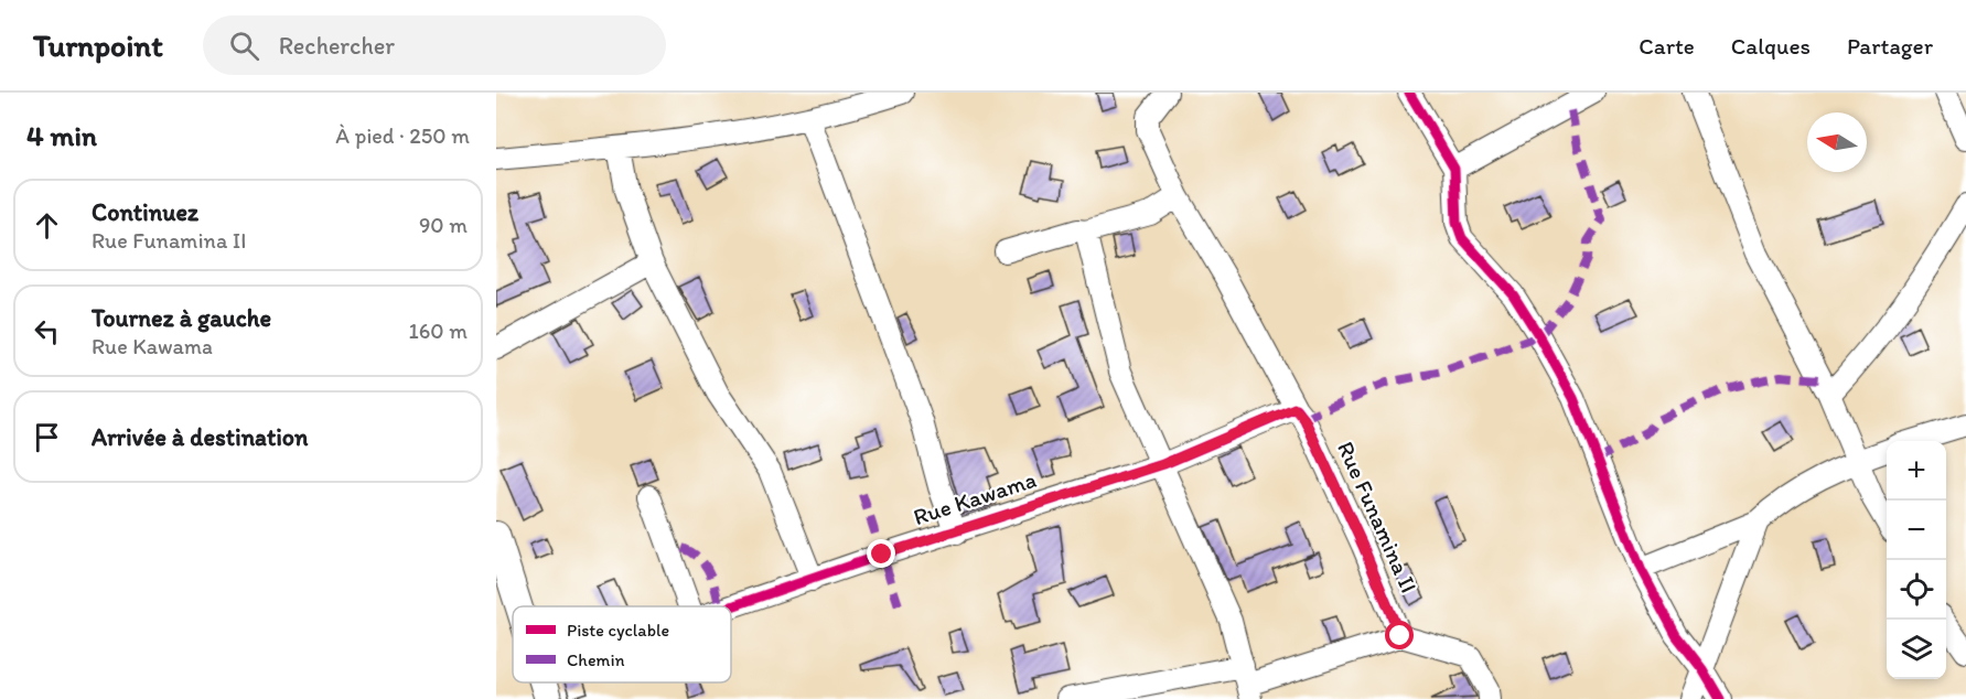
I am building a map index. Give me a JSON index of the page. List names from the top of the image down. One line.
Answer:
{"streets":{"street":["Rue Kawama","Rue Funamina II"]},"crossings":[["Rue Kawama","Rue Funamina II"]],"legend":["Piste cyclable","Chemin"],"north":"left","page":{"header":"Turnpoint","search":"Rechercher","nav":["Carte","Calques","Partager"],"heading":["4 min","À pied · 250 m"],"list":[["Continuez","Rue Funamina II","90 m"],["Tournez à gauche","Rue Kawama","160 m"],"Arrivée à destination"],"map_buttons":["+","−"]}}
